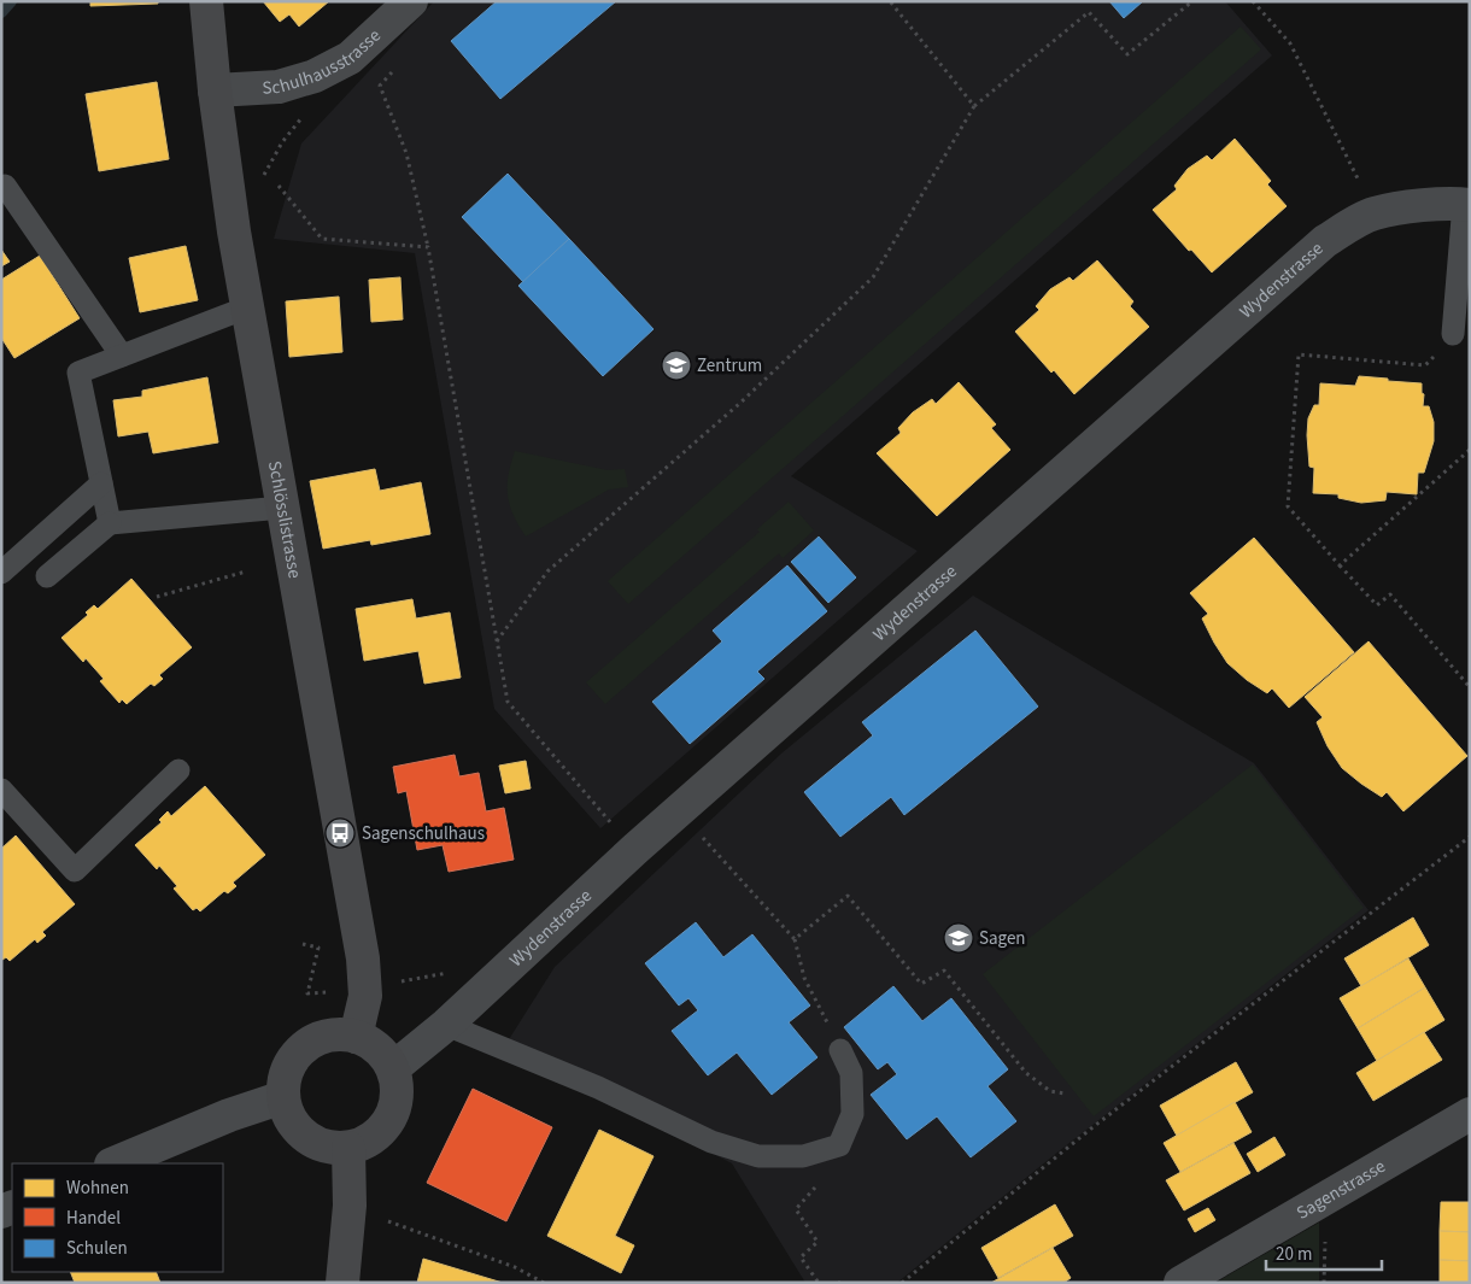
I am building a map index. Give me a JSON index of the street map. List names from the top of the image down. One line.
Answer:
{"streets":{"main road":["Schlösslistrasse"],"street":["Schulhausstrasse","Wydenstrasse","Sagenstrasse"]},"crossings":[["Schulhausstrasse","Schlösslistrasse"],["Wydenstrasse","Schlösslistrasse"]],"places":{"school or university":["Zentrum","Sagen"],"bus stop":["Sagenschulhaus"]},"legend":["Wohnen","Handel","Schulen"],"scale_bar":"20 m"}
